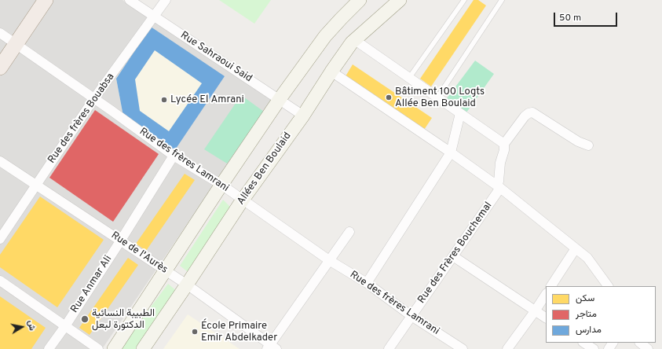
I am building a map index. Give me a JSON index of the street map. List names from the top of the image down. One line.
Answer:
{"streets":{"main road":["Allées Ben Boulaid"],"street":["Rue Sahraoui Said","Rue des frères Bouabsa","Rue des frères Lamrani","Rue de l'Aurès","Rue des Frères Bouchemal","Rue Anmar Ali"]},"crossings":[["Rue Sahraoui Said","Rue des frères Bouabsa"],["Rue Sahraoui Said","Allées Ben Boulaid"],["Rue des frères Bouabsa","Rue des frères Lamrani"],["Rue des frères Bouabsa","Rue de l'Aurès"],["Rue des frères Lamrani","Allées Ben Boulaid"],["Rue des frères Lamrani","Rue des Frères Bouchemal"],["Rue des frères Lamrani","Rue Anmar Ali"],["Allées Ben Boulaid","Rue de l'Aurès"],["Rue de l'Aurès","Rue Anmar Ali"]],"places":["Bâtiment 100 Logts Allée Ben Boulaid","Lycée El Amrani","الطبيبة النسائية الدكتورة لبعل","École Primaire Emir Abdelkader"],"legend":["سكن","متاجر","مدارس"],"scale_bar":"50 m","north":"right"}
